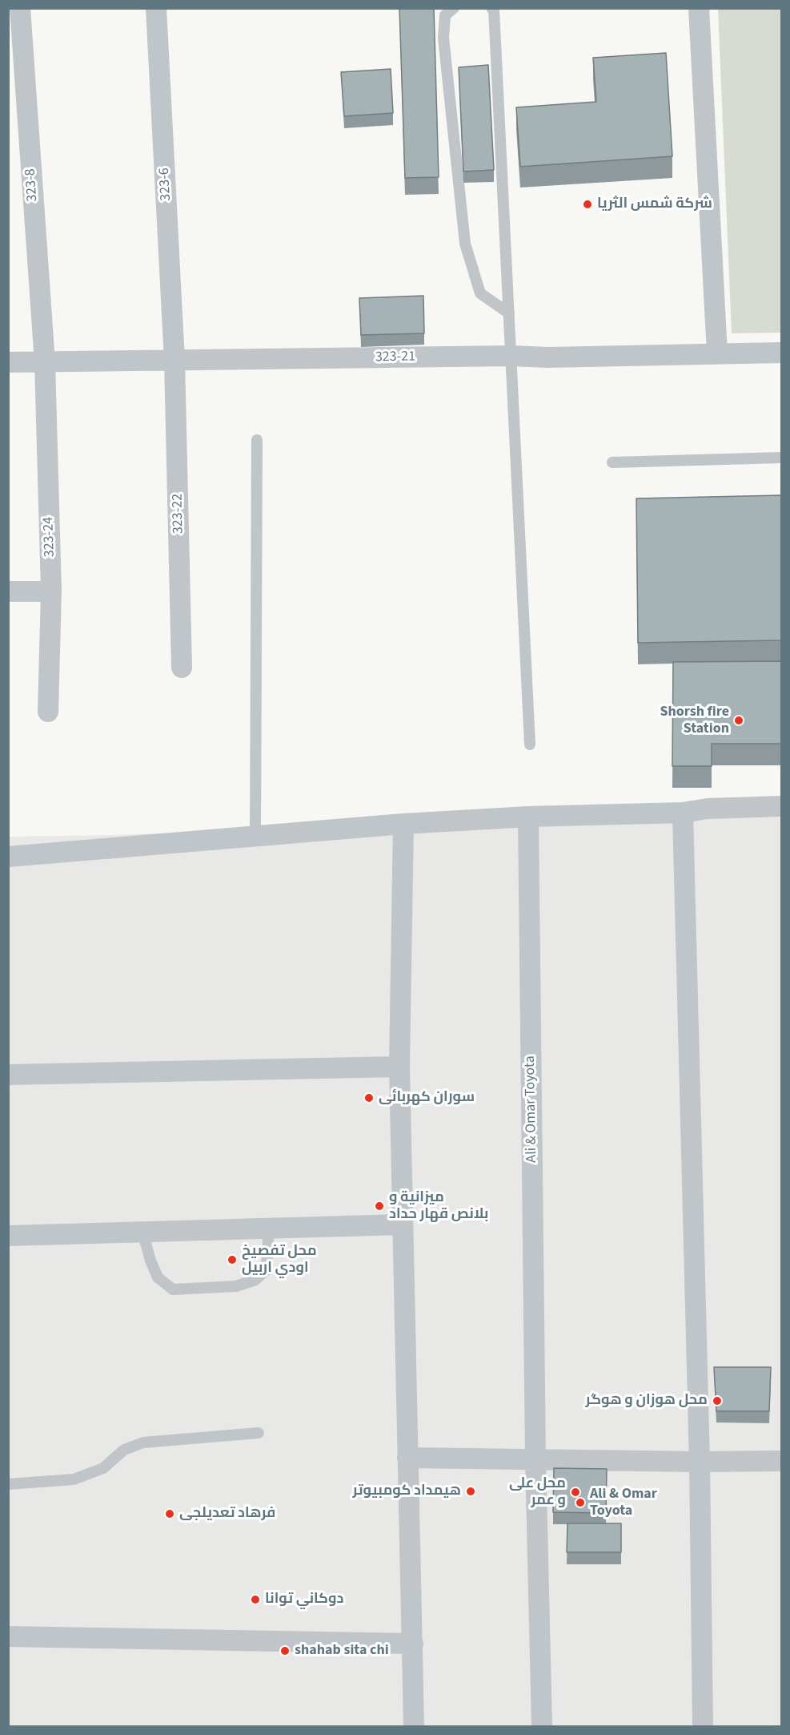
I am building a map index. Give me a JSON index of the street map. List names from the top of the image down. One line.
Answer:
{"streets":{"street":["323-6","323-8","323-21","323-22","323-24","Ali & Omar Toyota"]},"crossings":[["323-6","323-21"],["323-6","323-22"],["323-8","323-21"],["323-8","323-24"],["323-21","323-22"],["323-21","323-24"]],"places":["شركة شمس الثريا","Shorsh fire Station","سوران کهربائی","ميزانية و بلانص قهار حداد","محل تفصيخ اودي اربيل","محل هوزان و هوگر","هيمداد كومبيوتر","محل على و عمر","Ali & Omar Toyota","فرهاد تعدیلجی","دوکاني توانا","shahab sita chi"]}
